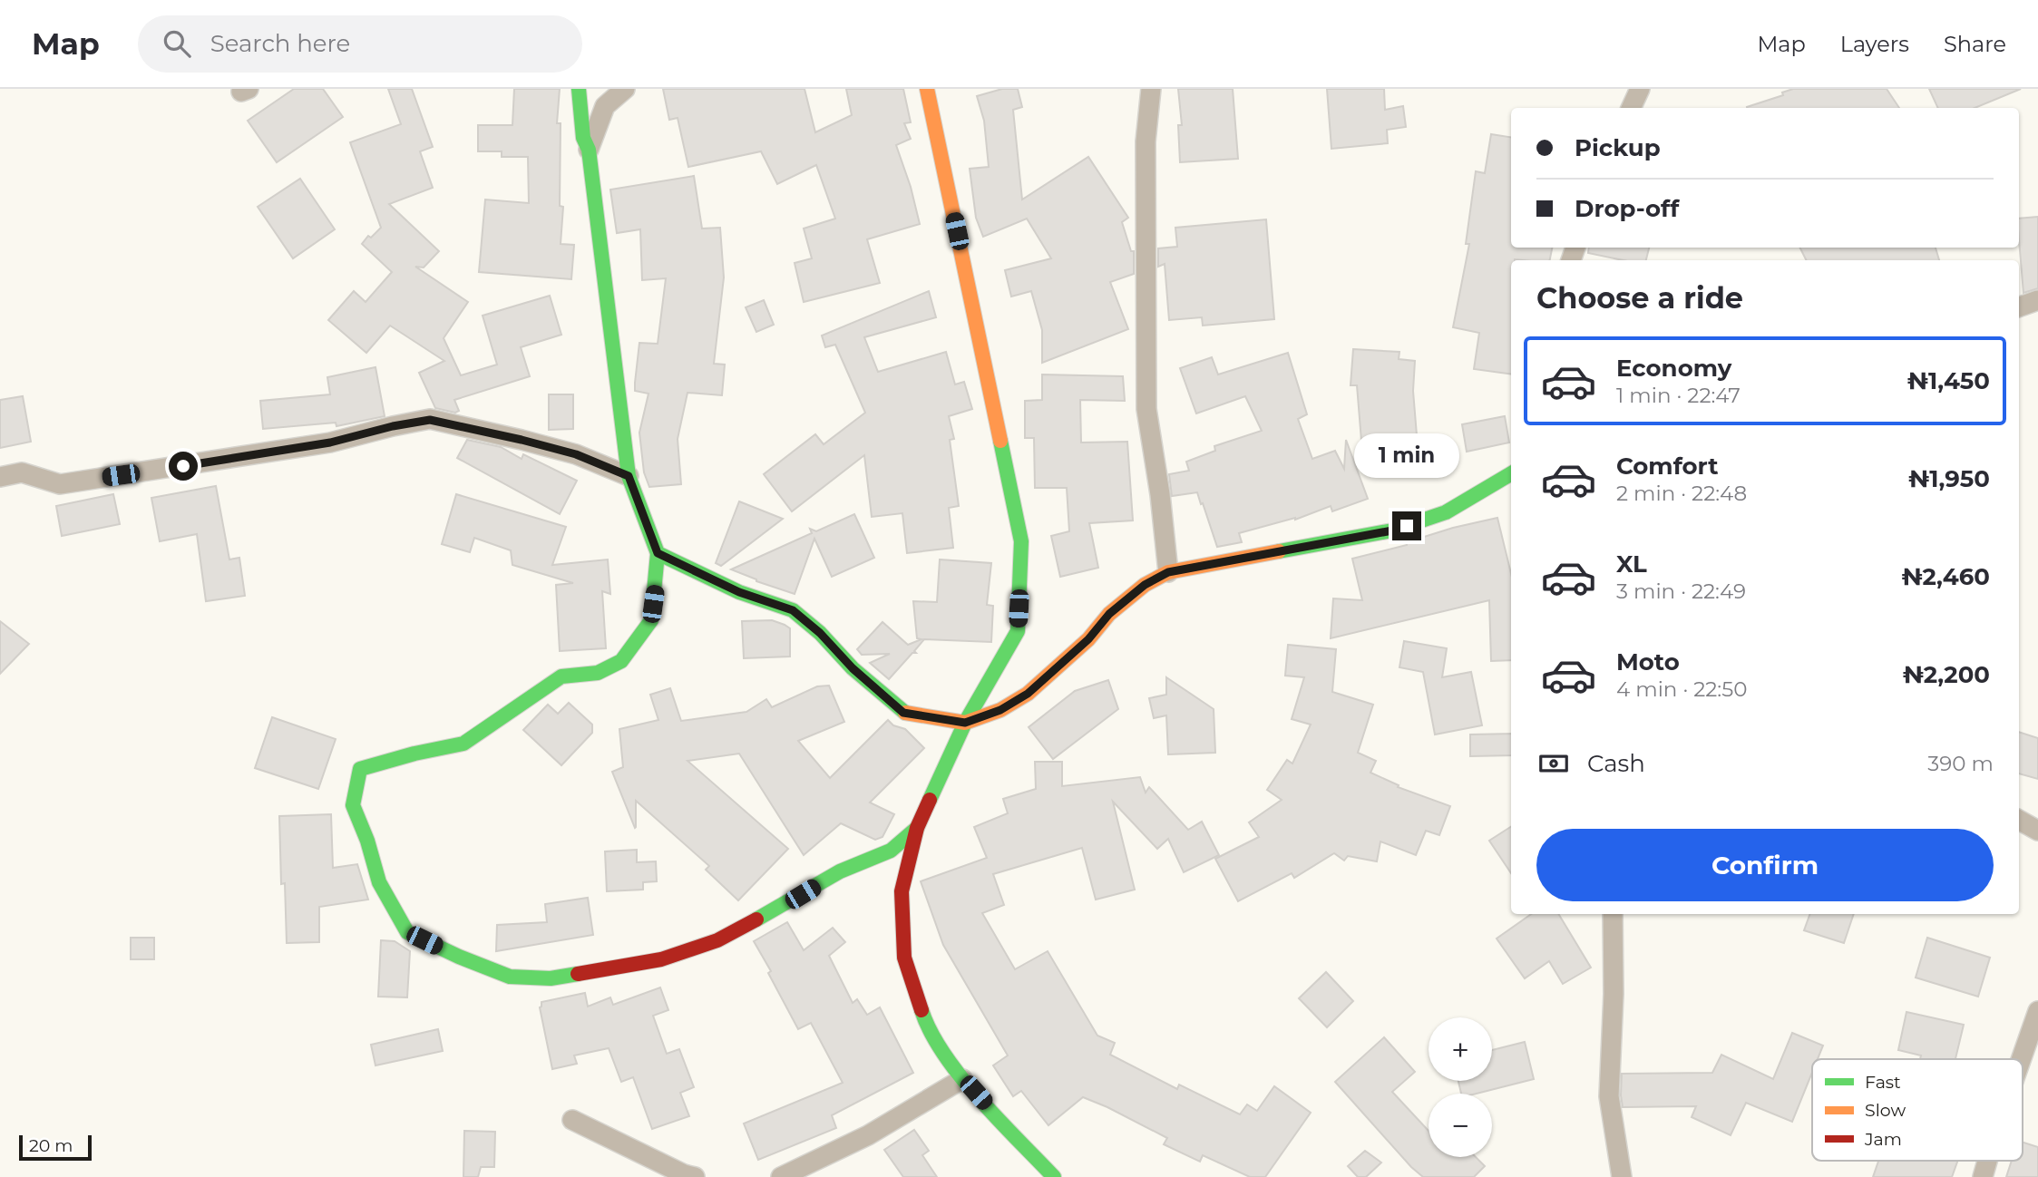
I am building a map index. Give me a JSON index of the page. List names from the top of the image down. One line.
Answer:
{"legend":["Fast","Slow","Jam"],"scale_bar":"20 m","page":{"header":"Map","search":"Search here","nav":["Map","Layers","Share"],"banner":["Pickup","Drop-off"],"heading":"Choose a ride","list":[{"name":"Economy","note":"1 min · 22:47","value":"₦1,450"},{"name":"Comfort","note":"2 min · 22:48","value":"₦1,950"},{"name":"XL","note":"3 min · 22:49","value":"₦2,460"},{"name":"Moto","note":"4 min · 22:50","value":"₦2,200"}],"bubble":"1 min","pay":["Cash","390 m"],"buttons":"Confirm","map_buttons":["+","−"],"scale":"20 m"}}
